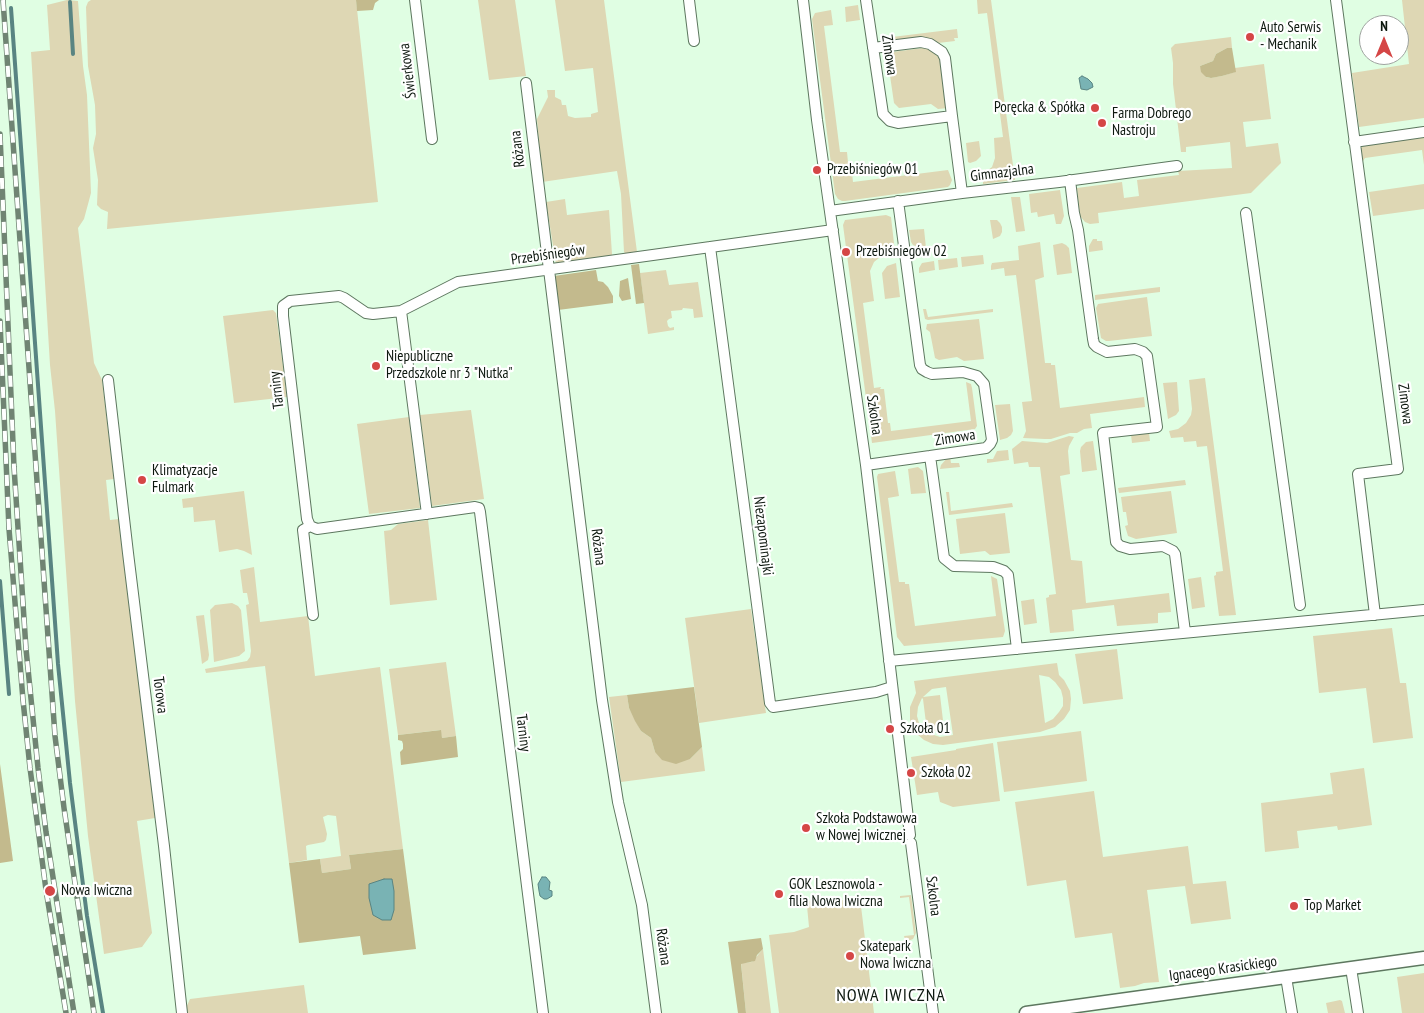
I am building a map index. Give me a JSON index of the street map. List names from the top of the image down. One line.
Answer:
{"streets":{"street":["Zimowa","Świerkowa","Różana","Gimnazjalna","Przebiśniegów","Tarniny","Szkolna","Niezapominajki","Torowa","Ignacego Krasickiego"]},"crossings":[["Zimowa","Gimnazjalna"],["Różana","Przebiśniegów"],["Gimnazjalna","Szkolna"],["Przebiśniegów","Tarniny"],["Przebiśniegów","Szkolna"],["Przebiśniegów","Niezapominajki"],["Szkolna","Niezapominajki"]],"districts":["NOWA IWICZNA"],"places":["Auto Serwis - Mechanik","Poręcka & Spółka","Farma Dobrego Nastroju","Przebiśniegów 01","Przebiśniegów 02","Niepubliczne Przedszkole nr 3 \"Nutka\"","Klimatyzacje Fulmark","Szkoła 01","Szkoła 02","Szkoła Podstawowa w Nowej Iwicznej","Nowa Iwiczna","GOK Lesznowola - filia Nowa Iwiczna","Top Market","Skatepark Nowa Iwiczna"],"north":"top"}
